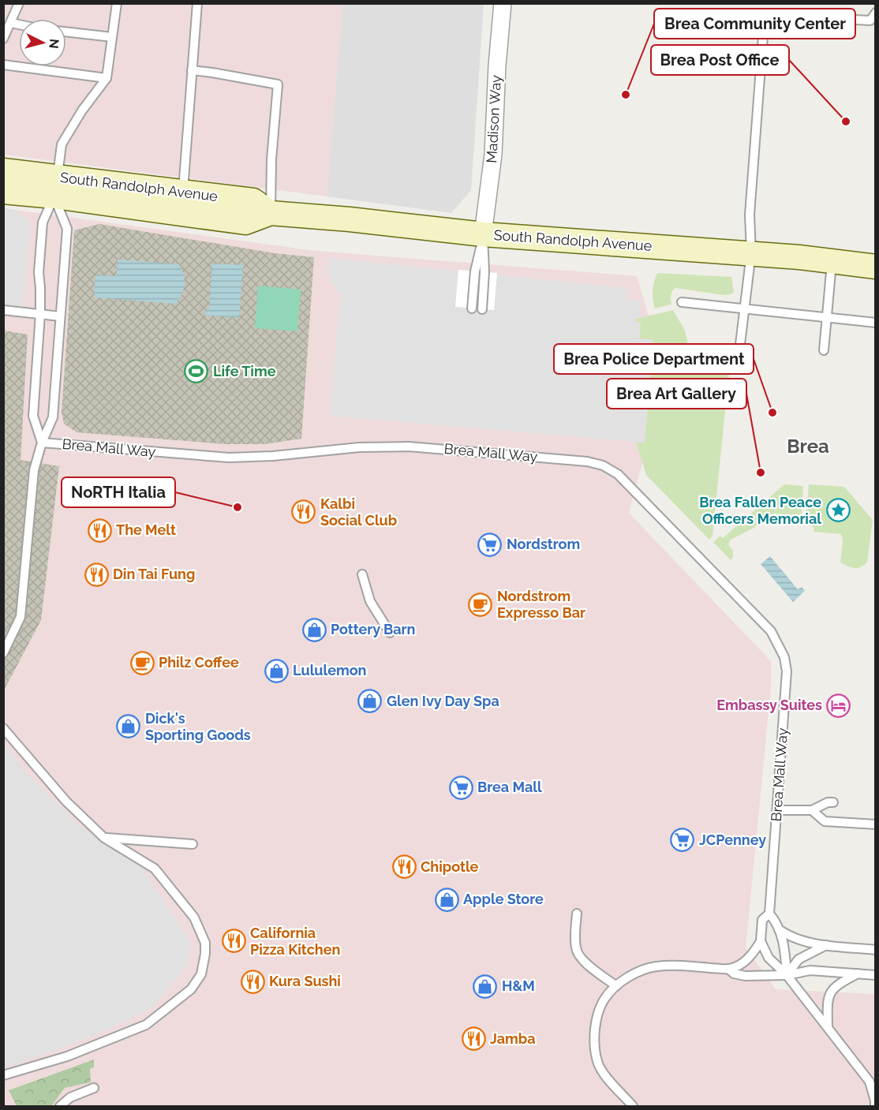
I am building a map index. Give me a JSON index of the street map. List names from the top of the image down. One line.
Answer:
{"streets":{"street":["Madison Way","South Randolph Avenue"],"lane":["Brea Mall Way"]},"crossings":[["Madison Way","South Randolph Avenue"],["South Randolph Avenue","Brea Mall Way"]],"districts":["Brea"],"places":{"other":["Brea Community Center","Brea Post Office","Brea Police Department","Brea Art Gallery","NoRTH Italia"],"sports":["Life Time"],"place":["Brea Fallen Peace Officers Memorial"],"restaurant":["Kalbi Social Club","The Melt","Din Tai Fung","Chipotle","California Pizza Kitchen","Kura Sushi","Jamba"],"supermarket":["Nordstrom","Brea Mall","JCPenney"],"cafe":["Nordstrom Expresso Bar","Philz Coffee"],"shop":["Pottery Barn","Lululemon","Glen Ivy Day Spa","Dick's Sporting Goods","Apple Store","H&M"],"hotel":["Embassy Suites"]},"north":"right"}
